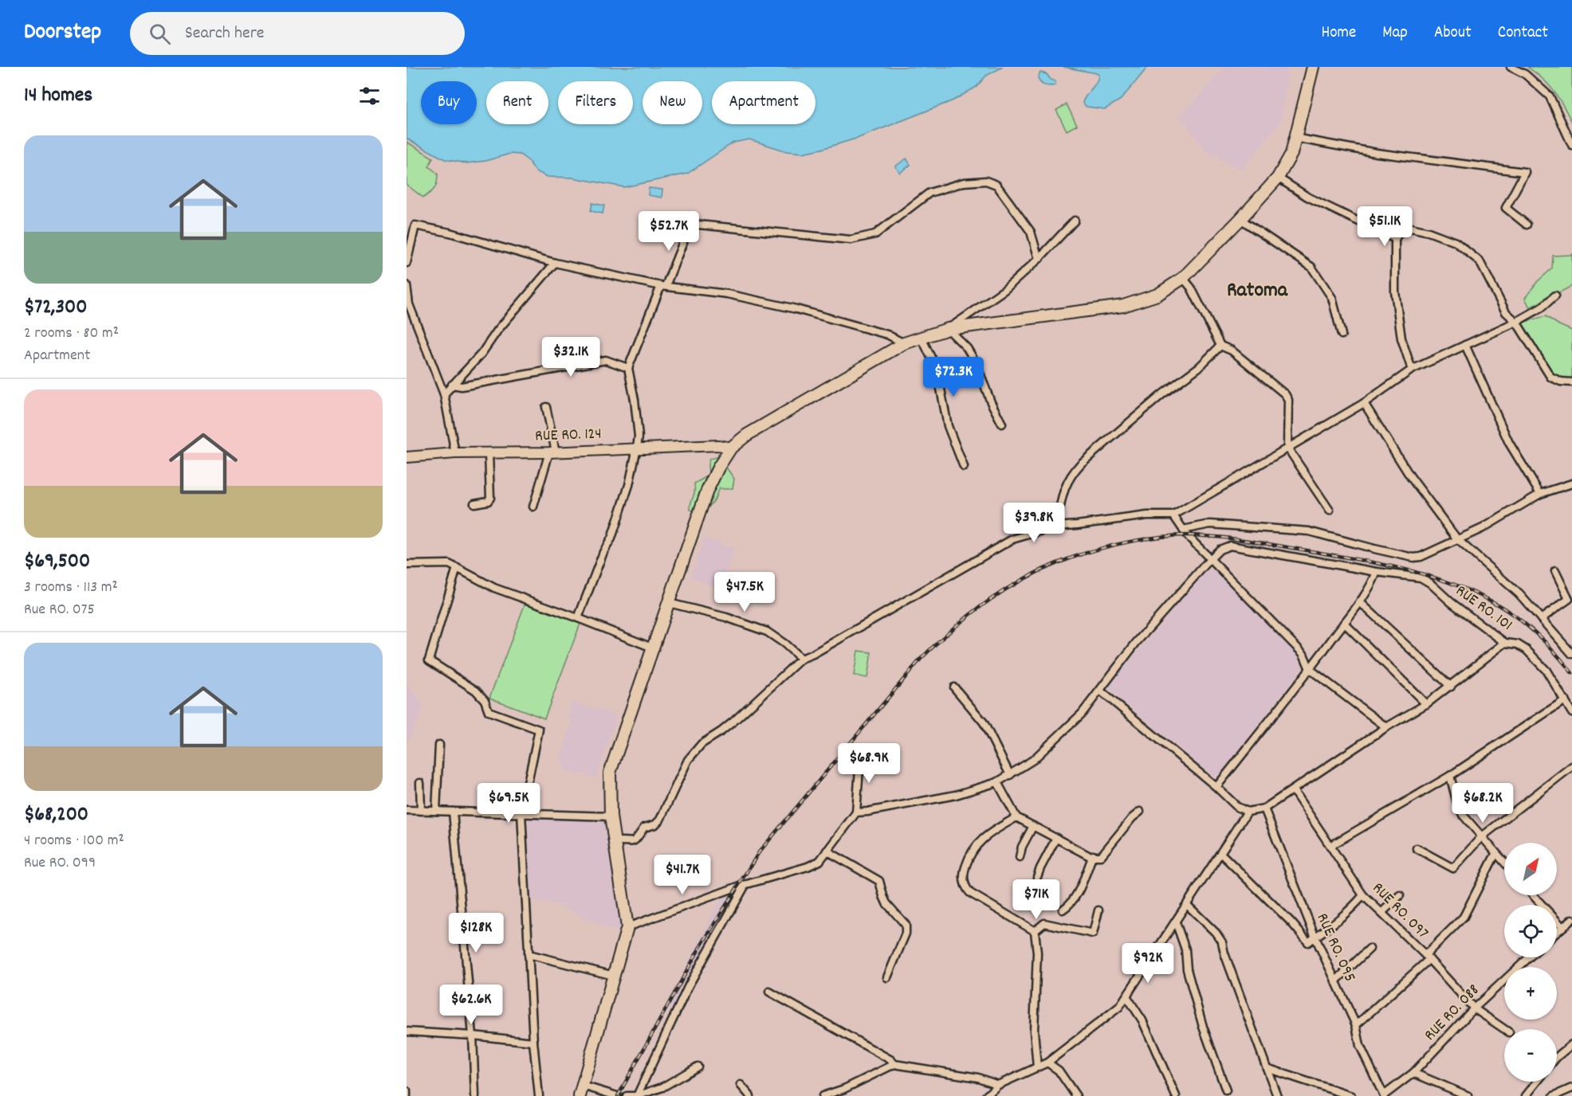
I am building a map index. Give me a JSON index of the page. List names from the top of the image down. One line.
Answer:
{"streets":{"street":["RUE RO. 124","RUE RO. 101","RUE RO. 097","RUE RO. 095","RUE RO. 088"]},"crossings":[["RUE RO. 097","RUE RO. 088"],["RUE RO. 095","RUE RO. 088"]],"districts":["Ratoma"],"north":"top right","page":{"header":"Doorstep","search":"Search here","nav":["Home","Map","About","Contact"],"heading":"14 homes","chip":["Buy","Rent","Filters","New","Apartment"],"list":[{"name":"$72,300","note":"2 rooms · 80 m² · Apartment"},{"name":"$69,500","note":"3 rooms · 113 m² · Rue RO. 075"},{"name":"$68,200","note":"4 rooms · 100 m² · Rue RO. 099"}],"price":["$51.1K","$52.7K","$32.1K","$72.3K","$39.8K","$47.5K","$68.9K","$69.5K","$68.2K","$41.7K","$71K","$128K","$92K","$62.6K"],"map_buttons":["+","−"]}}
